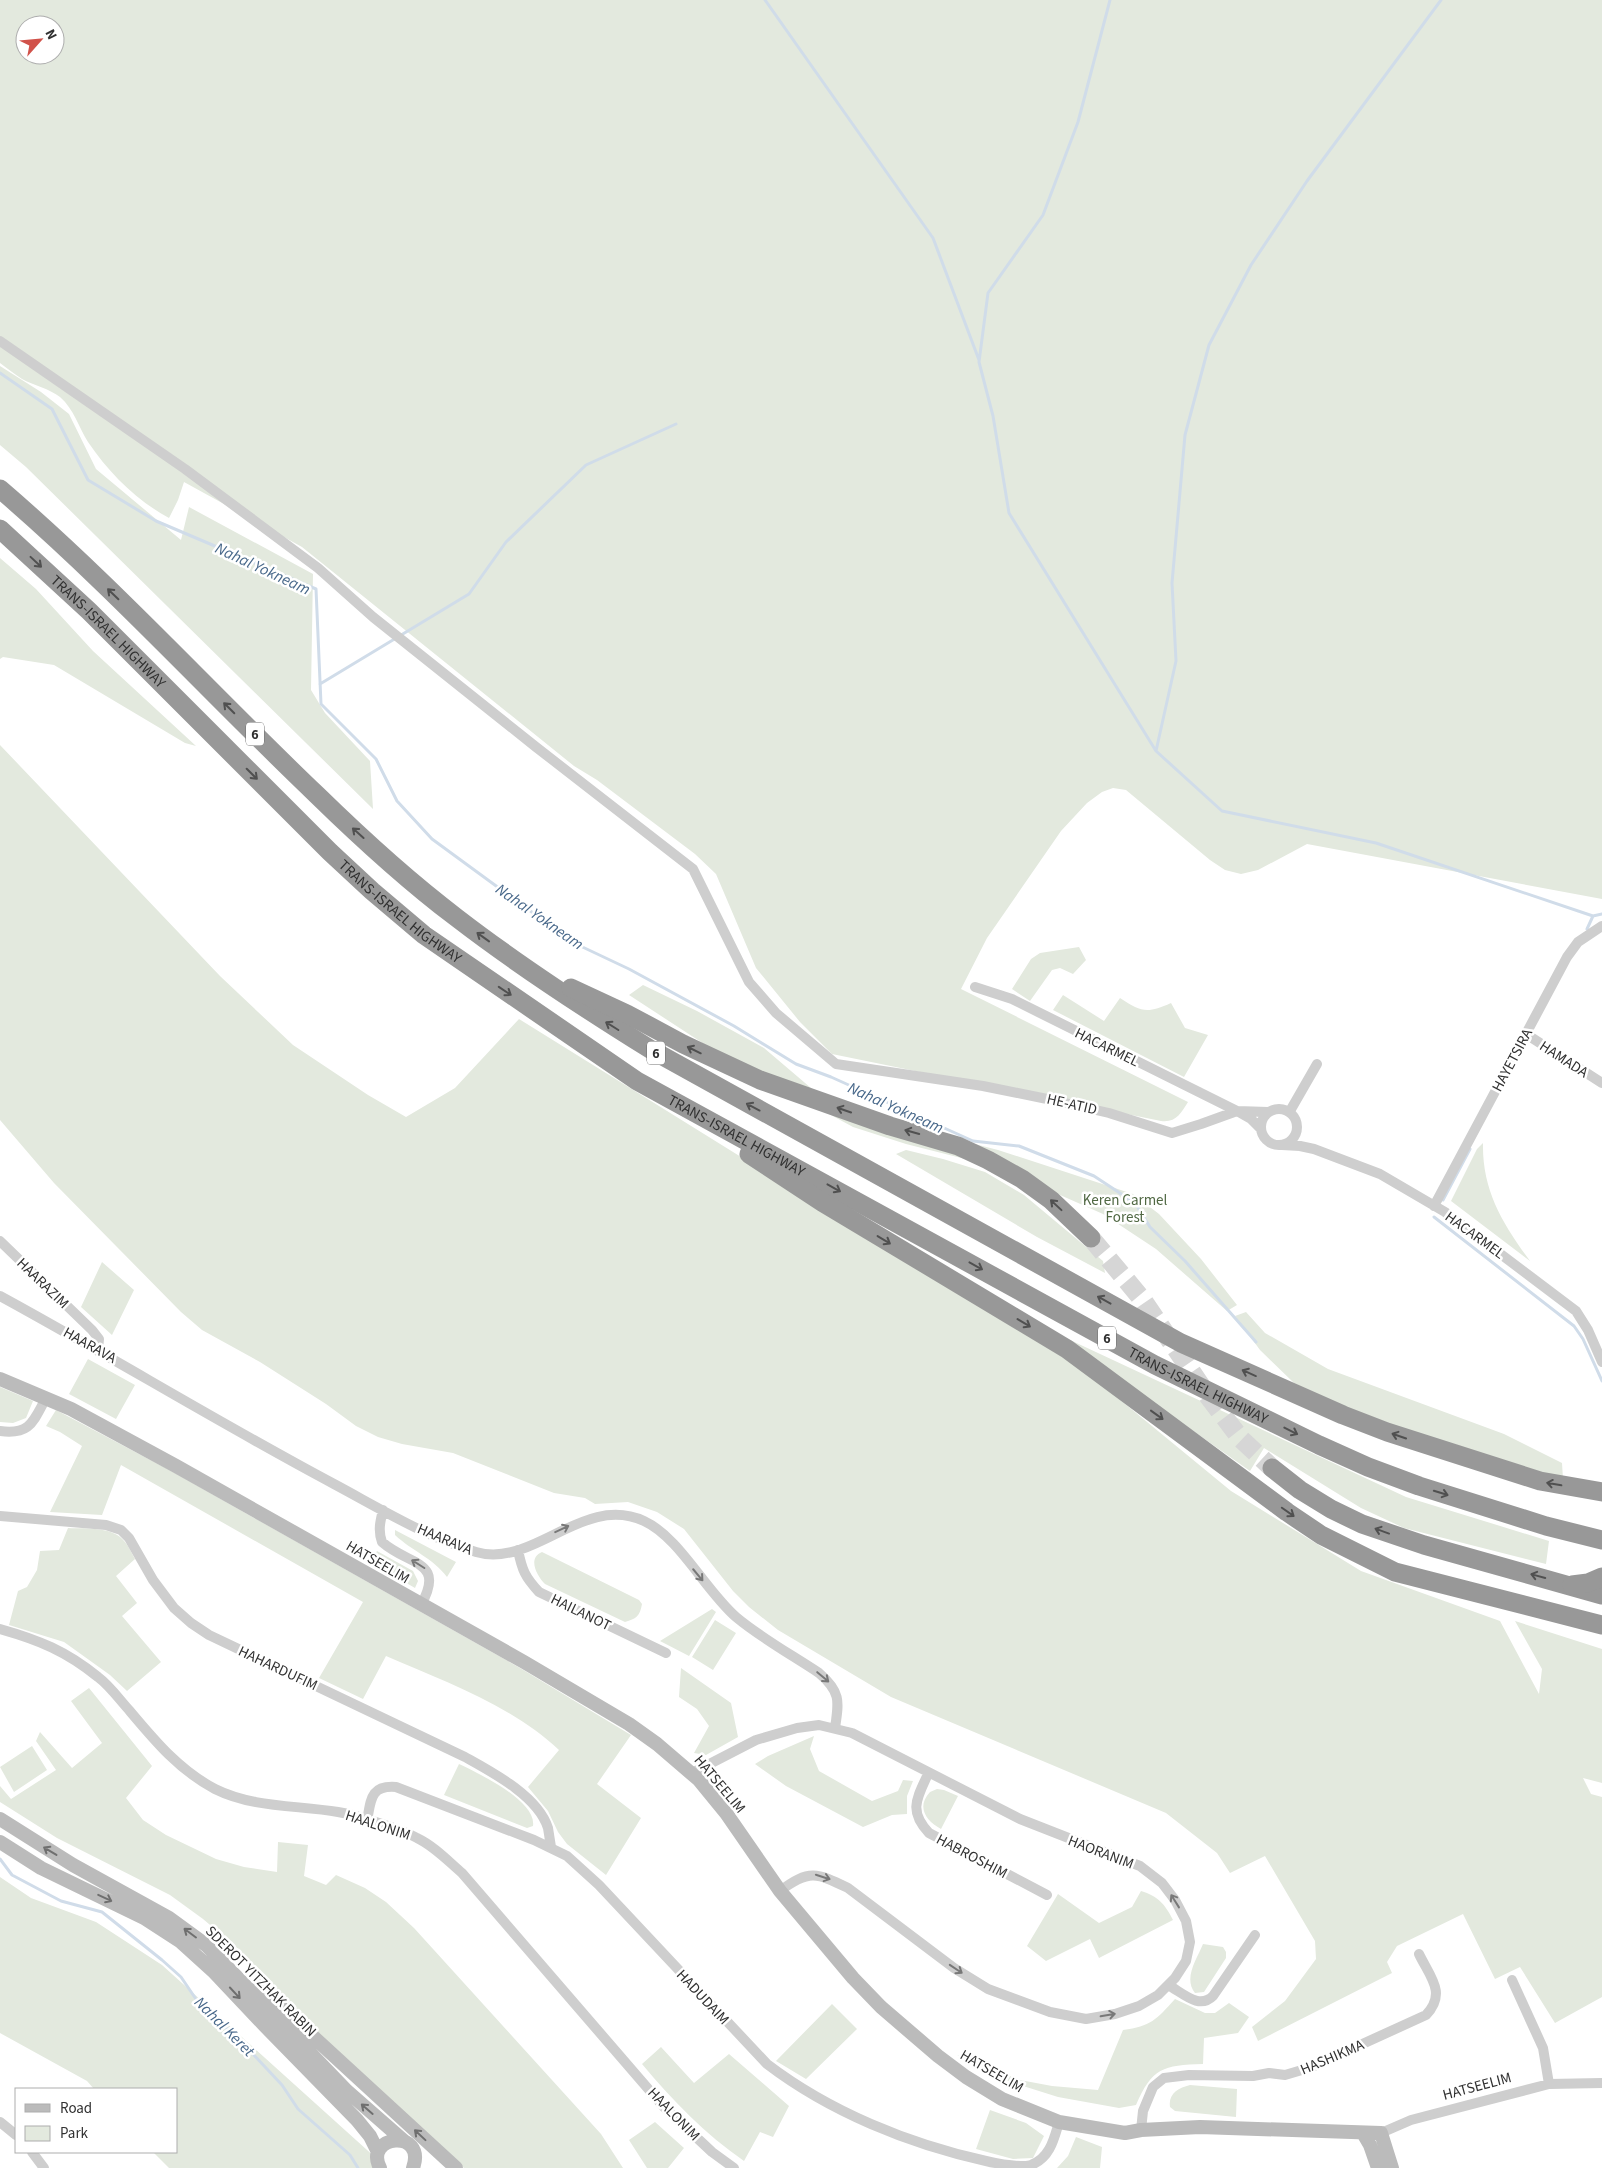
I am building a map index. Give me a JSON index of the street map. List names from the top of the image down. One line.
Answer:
{"streets":{"highway":["TRANS-ISRAEL HIGHWAY","6"],"street":["HACARMEL","HAMADA","HAYETSIRA","HE-ATID","HAARAZIM","HAARAVA","HATSEELIM","HAILANOT","HAHARDUFIM","HAALONIM","HAORANIM","HABROSHIM","SDEROT YITZHAK RABIN","HADUDAIM","HASHIKMA"]},"crossings":[["HACARMEL","HAYETSIRA"],["HACARMEL","HE-ATID"],["HAMADA","HAYETSIRA"],["HAARAZIM","HAARAVA"],["HAARAVA","HAILANOT"],["HAARAVA","HAORANIM"],["HATSEELIM","HAORANIM"],["HATSEELIM","HADUDAIM"],["HATSEELIM","HASHIKMA"],["HAHARDUFIM","HADUDAIM"],["HAALONIM","HADUDAIM"],["HAORANIM","HABROSHIM"]],"one_way":["HAARAVA"],"water":["Nahal Yokneam","Nahal Keret"],"parks":["Keren Carmel Forest"],"legend":["Road","Park"],"north":"top right"}
